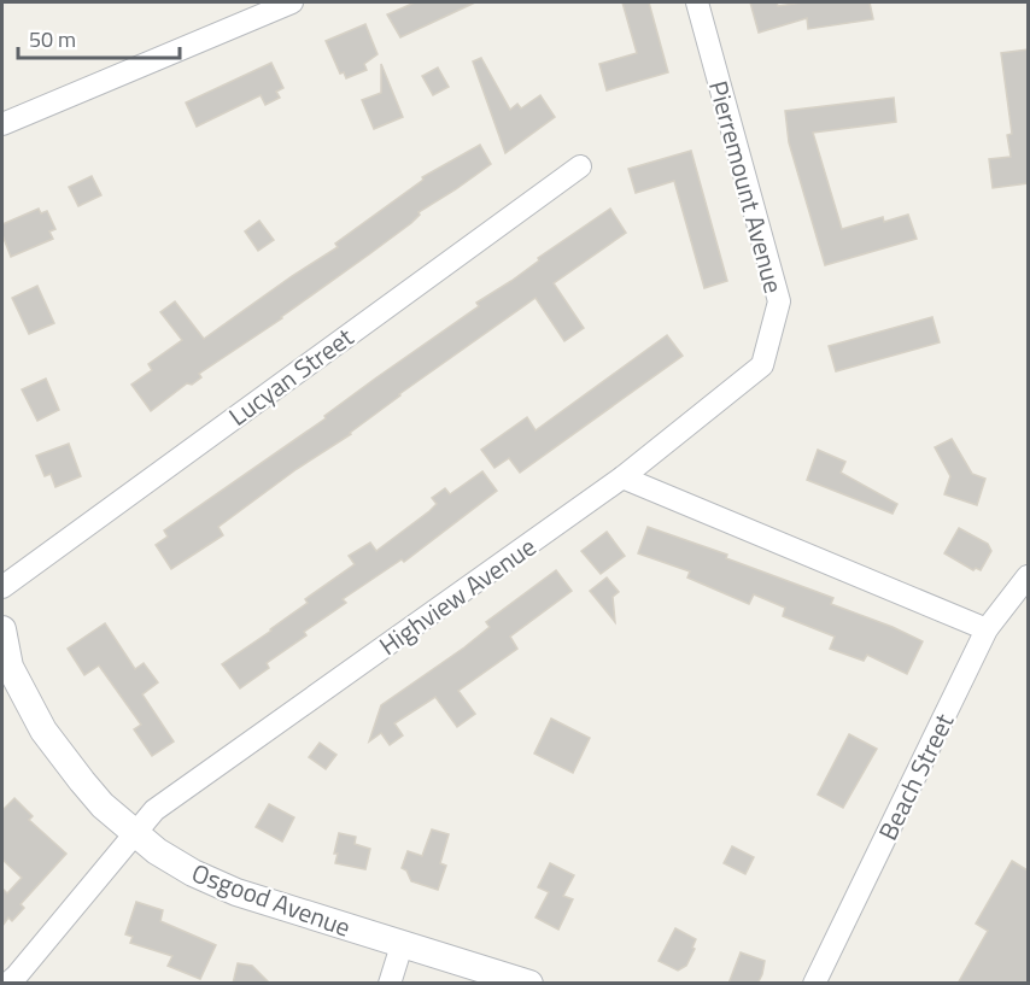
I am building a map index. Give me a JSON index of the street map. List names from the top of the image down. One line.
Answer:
{"streets":{"street":["Pierremount Avenue","Lucyan Street","Highview Avenue","Beach Street","Osgood Avenue"]},"crossings":[["Pierremount Avenue","Highview Avenue"],["Highview Avenue","Osgood Avenue"]],"scale_bar":"50 m"}
